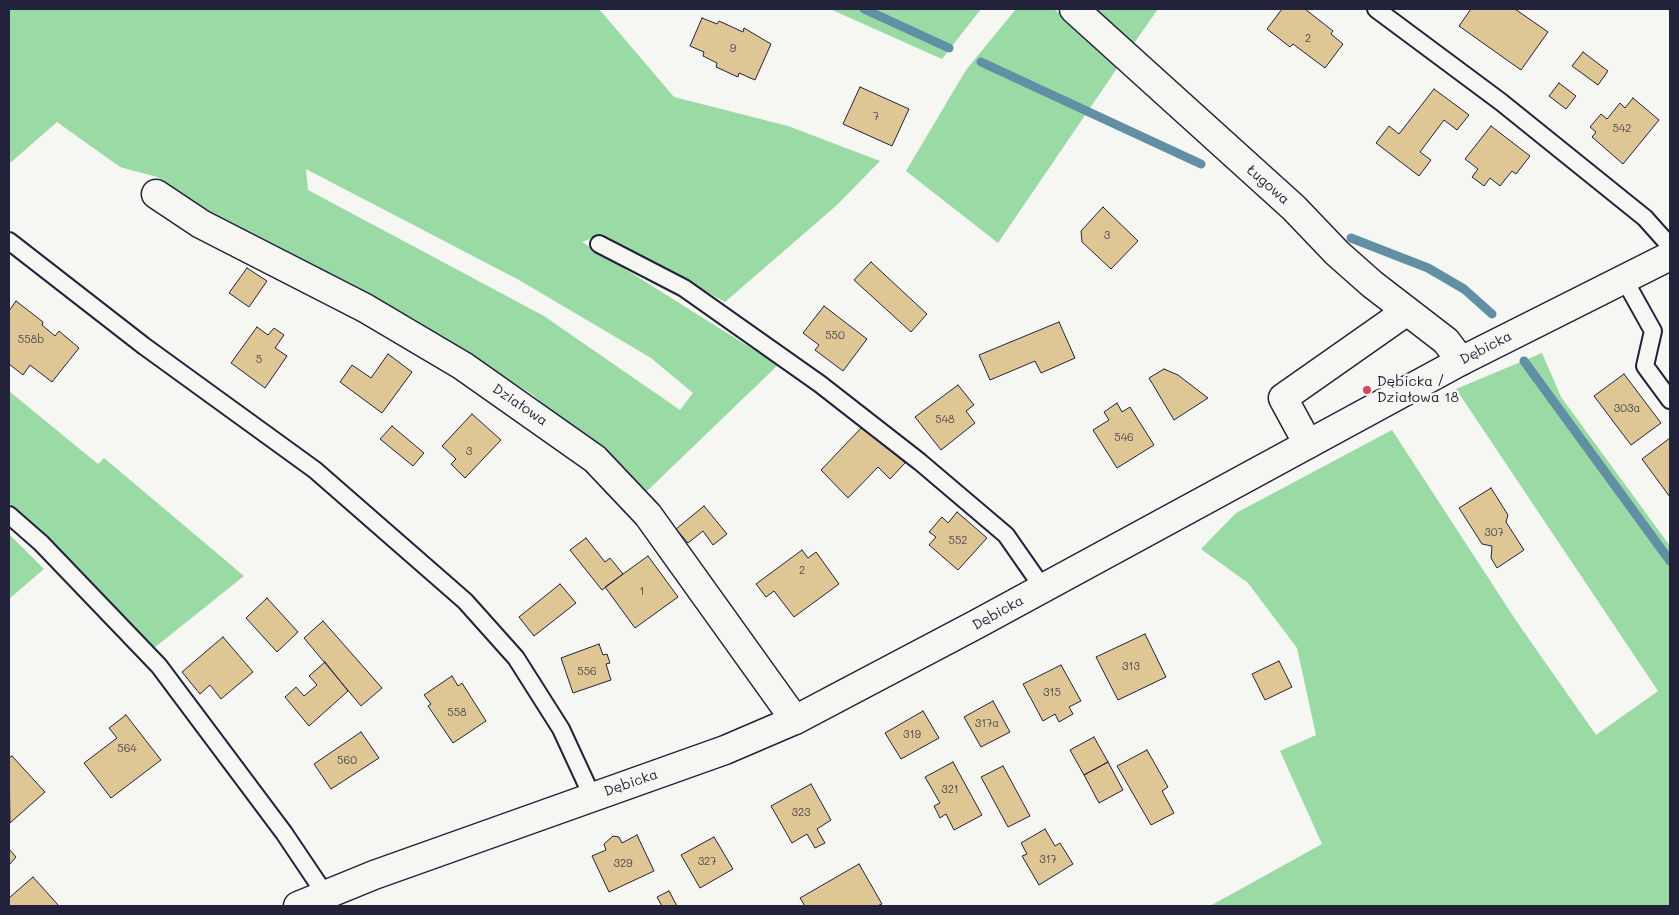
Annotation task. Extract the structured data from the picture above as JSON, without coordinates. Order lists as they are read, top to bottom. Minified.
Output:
{"streets":{"street":["Ługowa","Dębicka","Działowa"]},"crossings":[["Ługowa","Dębicka"],["Dębicka","Działowa"]],"places":["Dębicka / Działowa 18"],"house_numbers":["2","9","7","542","3","550","558b","5","303a","548","546","3","307","552","2","1","313","556","315","558","317a","319","564","560","321","323","317","327","329"]}
